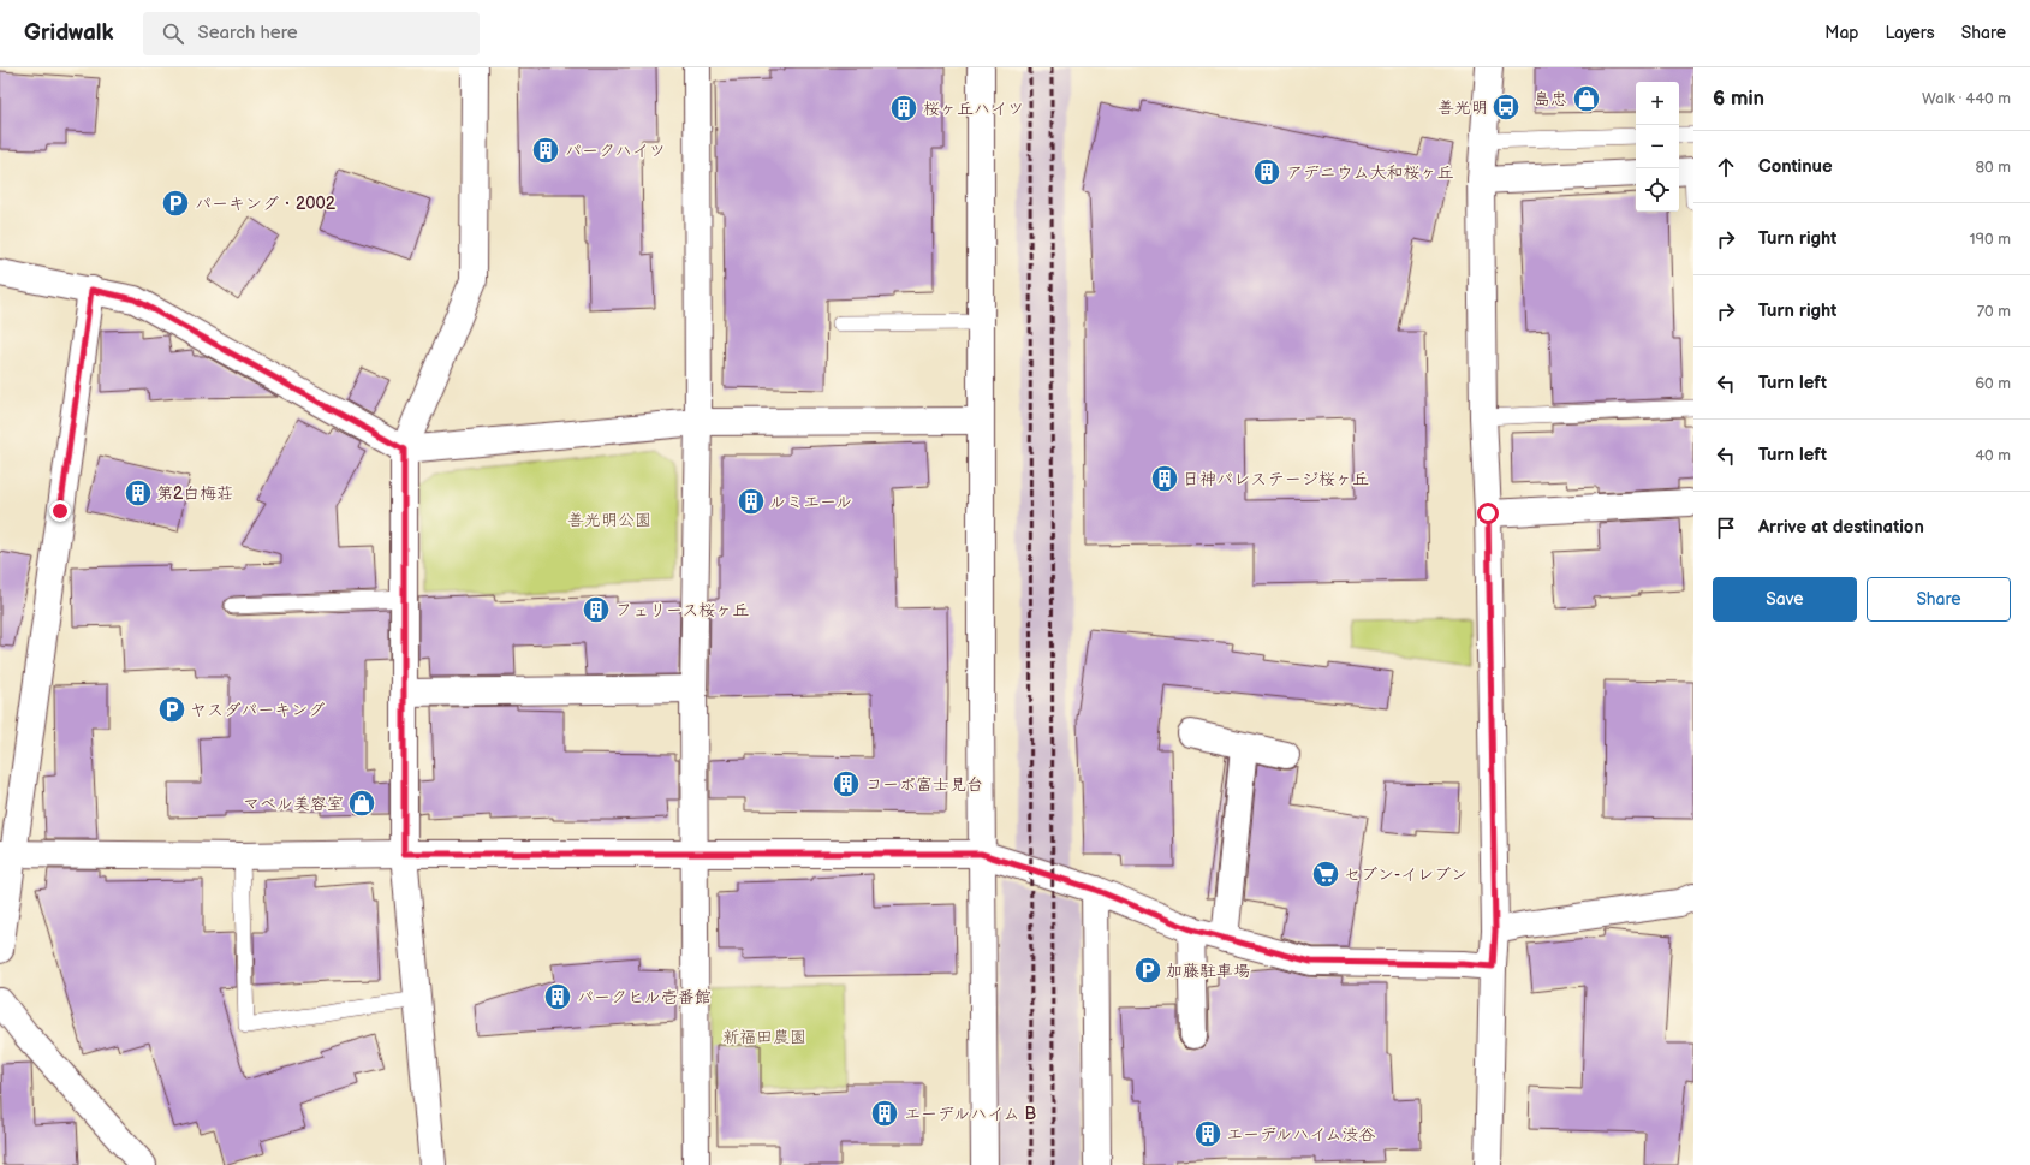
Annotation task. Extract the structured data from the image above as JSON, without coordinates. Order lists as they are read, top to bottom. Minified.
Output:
{"parks":["善光明公園","新福田農園"],"places":{"shop":["島忠","マベル美容室"],"bus stop":["善光明"],"building":["桜ヶ丘ハイツ","パークハイツ","アデニウム大和桜ヶ丘","日神パレステージ桜ヶ丘","第2白梅荘","ルミエール","フェリース桜ヶ丘","コーポ富士見台","パークヒル壱番館","エーデルハイム B","エーデルハイム渋谷"],"parking":["パーキング・2002","ヤスダパーキング","加藤駐車場"],"supermarket":["セブン-イレブン"]},"page":{"header":"Gridwalk","search":"Search here","nav":["Map","Layers","Share"],"heading":["6 min","Walk · 440 m"],"map_buttons":["+","−"],"list":[["Continue","80 m"],["Turn right","190 m"],["Turn right","70 m"],["Turn left","60 m"],["Turn left","40 m"],"Arrive at destination"],"buttons":["Save","Share"]}}
